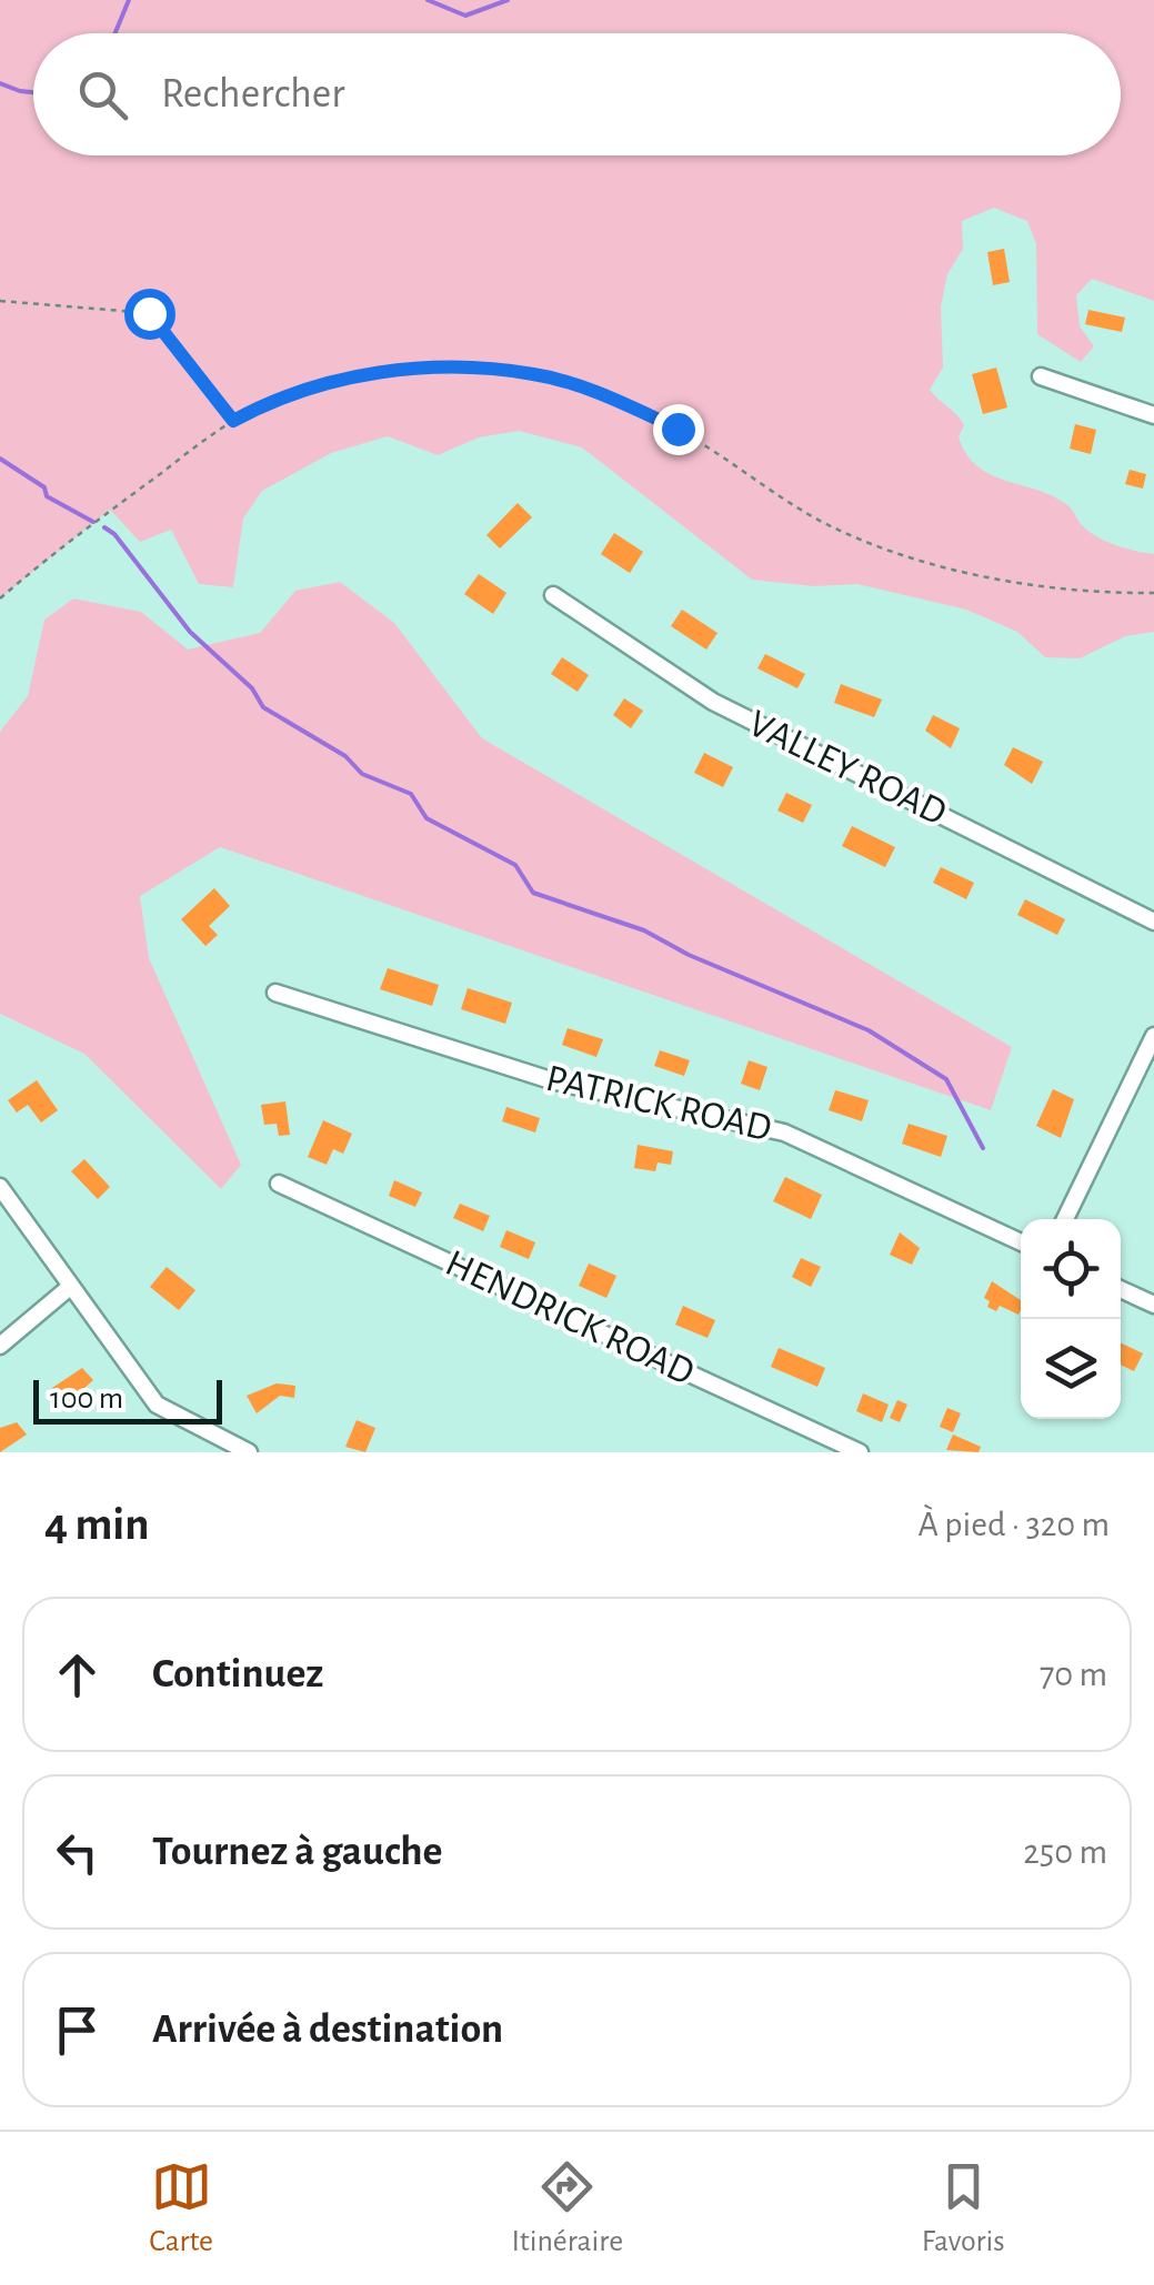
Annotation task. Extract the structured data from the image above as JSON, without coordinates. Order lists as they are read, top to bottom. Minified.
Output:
{"streets":{"street":["VALLEY ROAD","PATRICK ROAD","HENDRICK ROAD"]},"scale_bar":"100 m","page":{"search":"Rechercher","scale":"100 m","heading":["4 min","À pied · 320 m"],"list":[["Continuez","70 m"],["Tournez à gauche","250 m"],"Arrivée à destination"],"nav":["Carte","Itinéraire","Favoris"]}}
